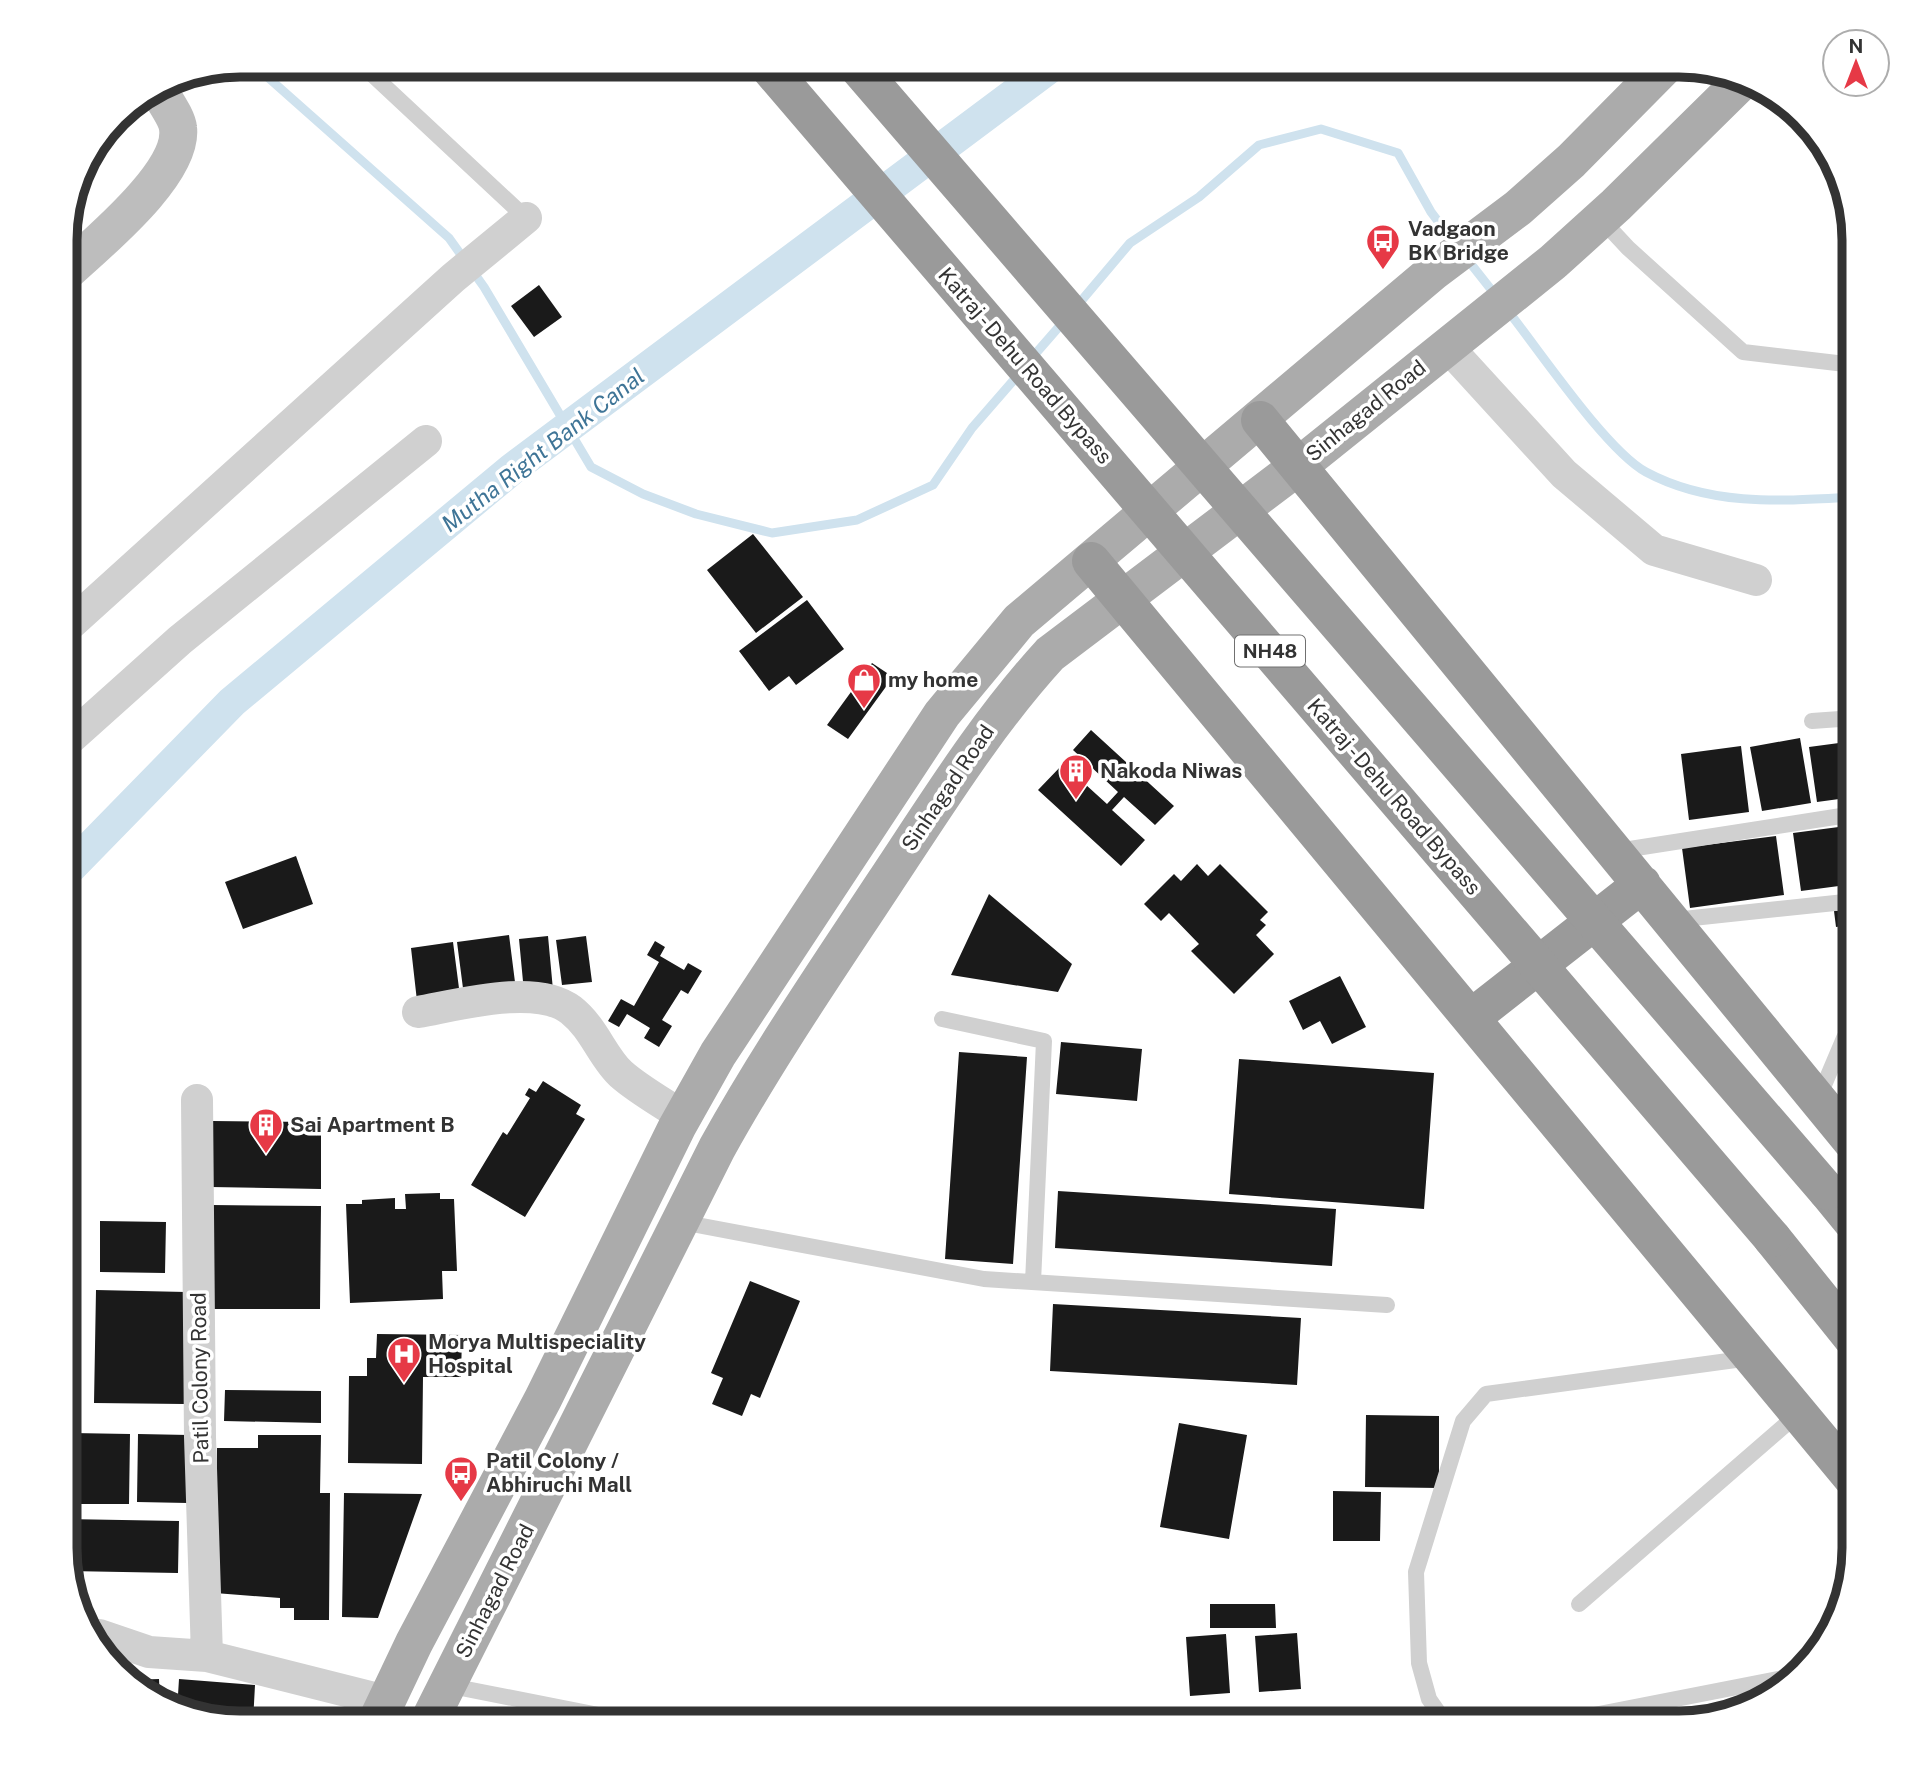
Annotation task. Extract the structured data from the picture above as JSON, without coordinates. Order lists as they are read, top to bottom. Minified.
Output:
{"streets":{"highway":["Katraj - Dehu Road Bypass","NH48"],"main road":["Sinhagad Road"],"street":["Patil Colony Road"]},"water":["Mutha Right Bank Canal"],"places":{"bus stop":["Vadgaon BK Bridge","Patil Colony / Abhiruchi Mall"],"shop":["my home"],"building":["Nakoda Niwas","Sai Apartment B"],"hospital":["Morya Multispeciality Hospital"]},"north":"top"}
